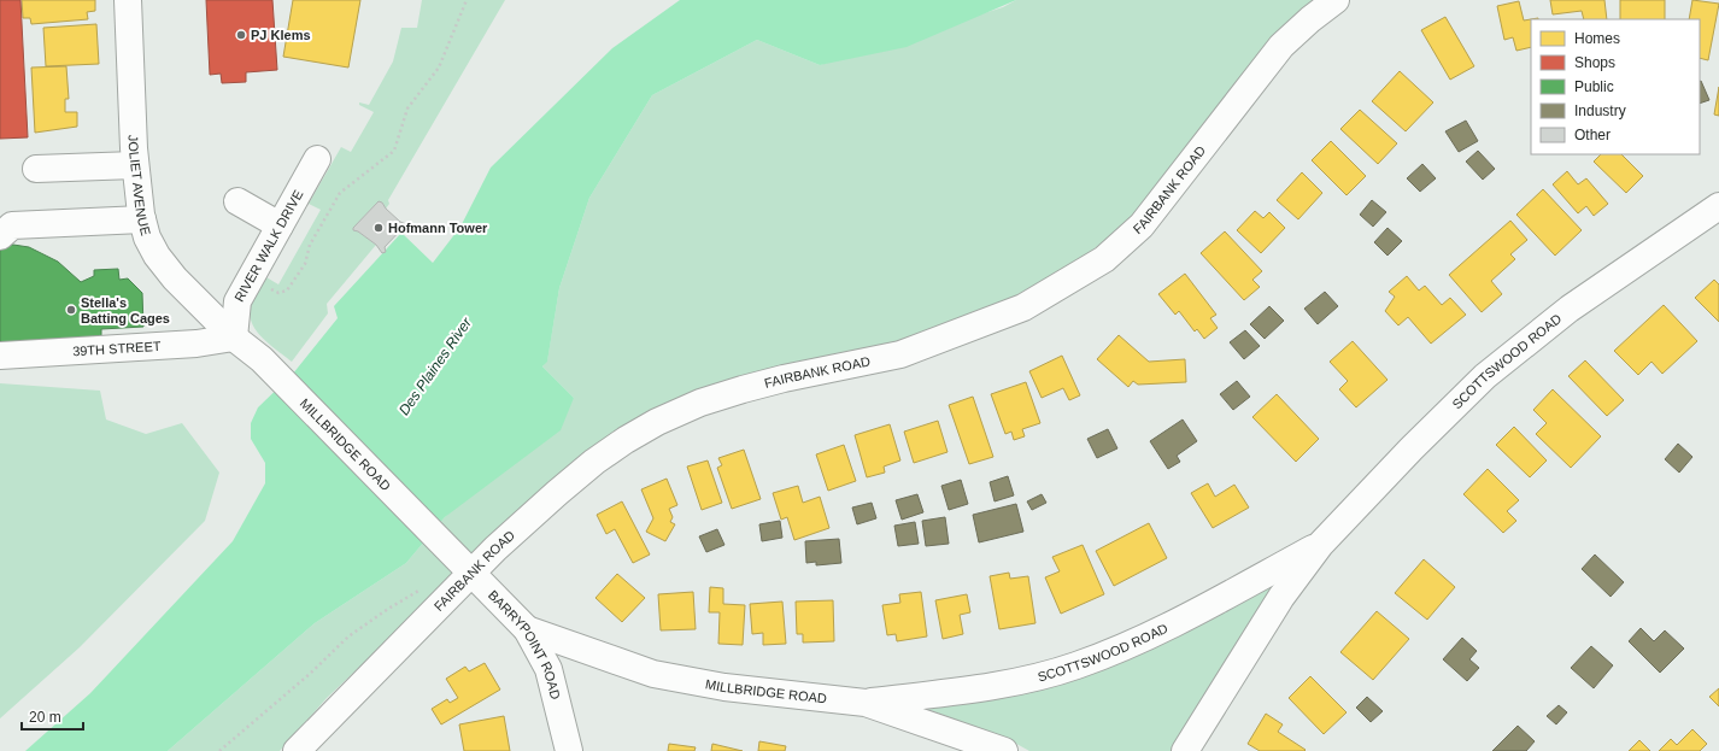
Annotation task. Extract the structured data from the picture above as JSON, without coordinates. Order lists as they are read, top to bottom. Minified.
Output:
{"streets":{"street":["JOLIET AVENUE","FAIRBANK ROAD","RIVER WALK DRIVE","39TH STREET","SCOTTSWOOD ROAD","MILLBRIDGE ROAD","BARRYPOINT ROAD"]},"crossings":[["JOLIET AVENUE","RIVER WALK DRIVE"],["JOLIET AVENUE","39TH STREET"],["JOLIET AVENUE","MILLBRIDGE ROAD"],["FAIRBANK ROAD","BARRYPOINT ROAD"],["RIVER WALK DRIVE","39TH STREET"],["RIVER WALK DRIVE","MILLBRIDGE ROAD"],["39TH STREET","MILLBRIDGE ROAD"],["SCOTTSWOOD ROAD","MILLBRIDGE ROAD"],["MILLBRIDGE ROAD","BARRYPOINT ROAD"]],"water":["Des Plaines River"],"places":["PJ Klems","Hofmann Tower","Stella's Batting Cages"],"legend":["Homes","Shops","Public","Industry","Other"],"scale_bar":"20 m"}
